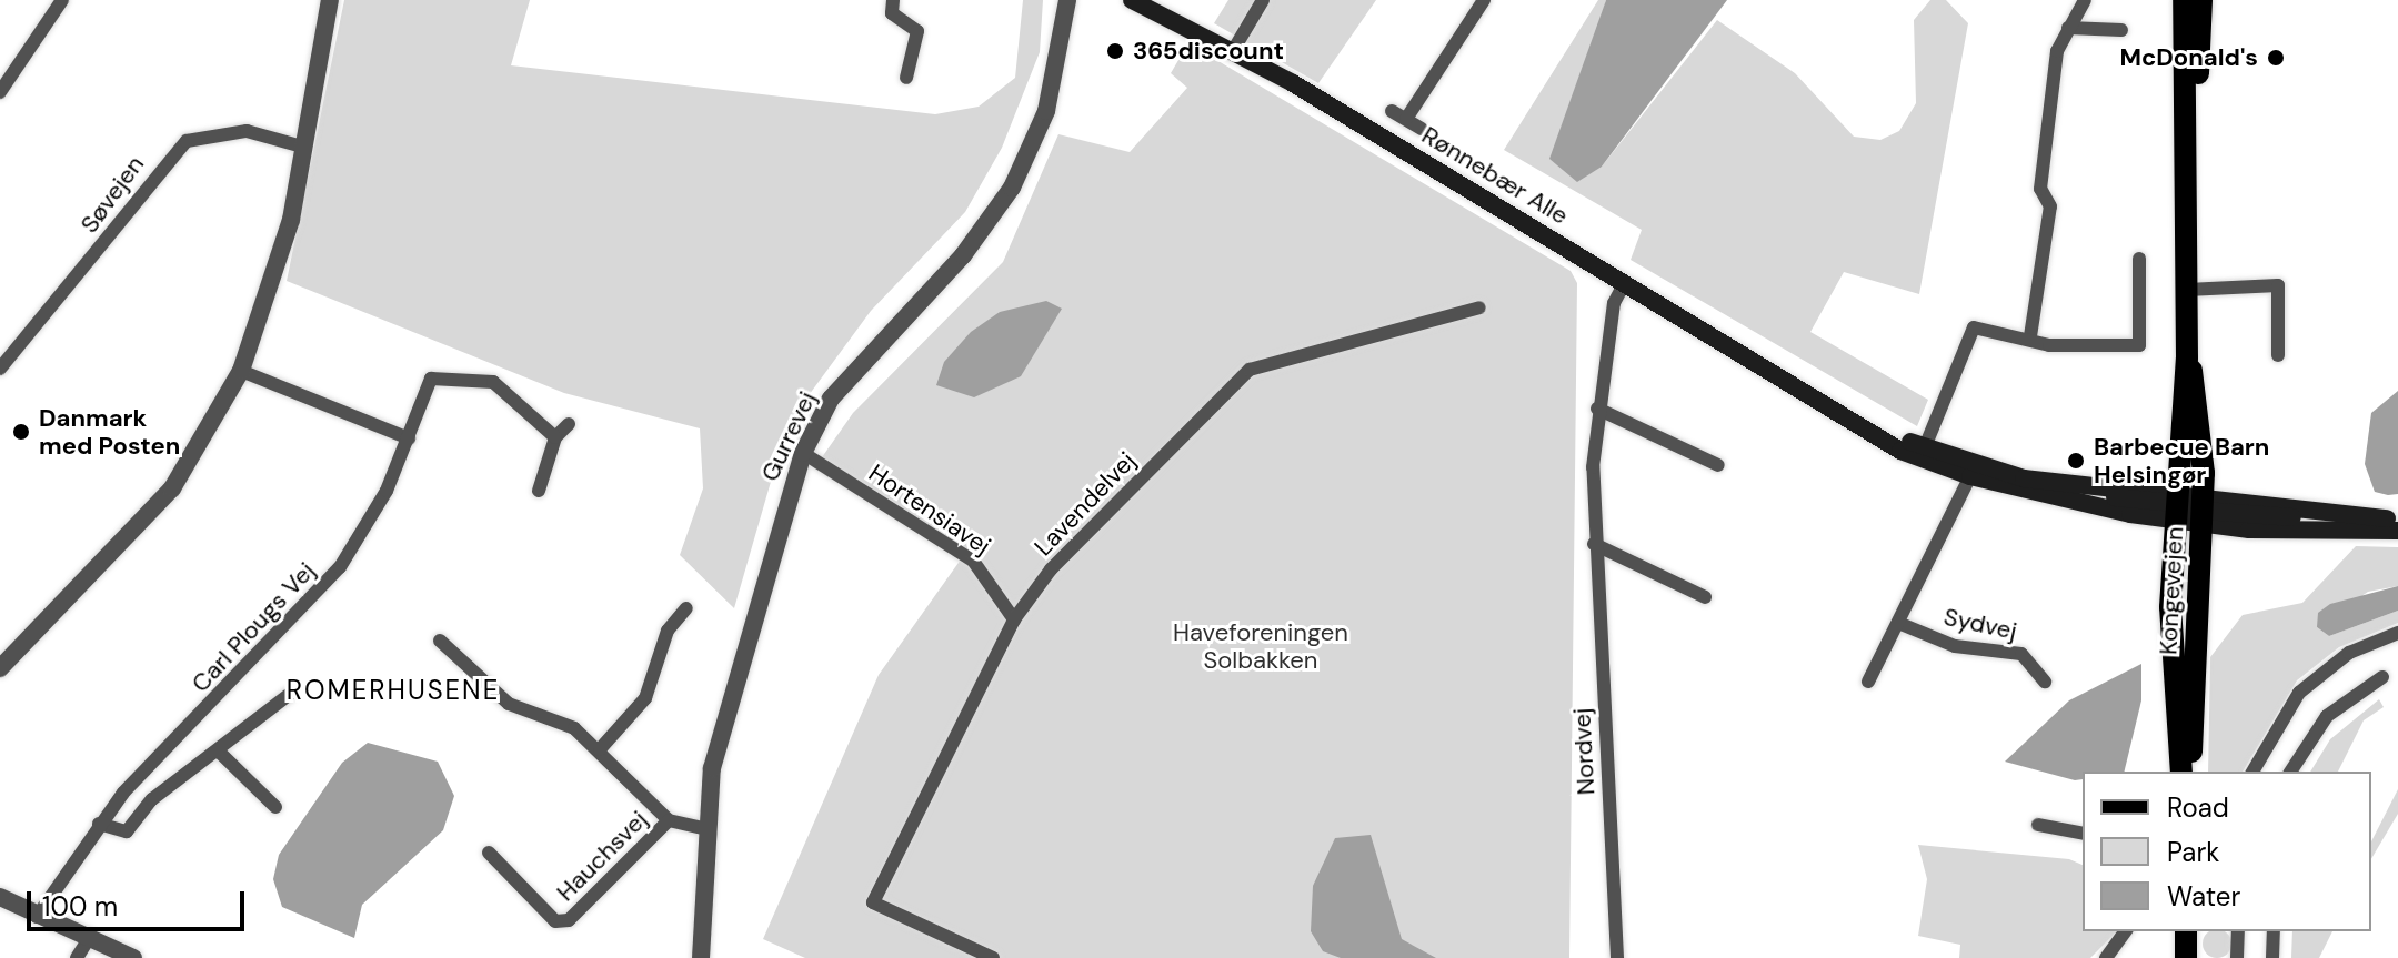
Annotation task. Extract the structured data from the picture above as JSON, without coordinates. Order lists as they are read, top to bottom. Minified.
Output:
{"streets":{"main road":["Rønnebær Alle","Kongevejen"],"street":["Søvejen","Gurrevej","Lavendelvej","Hortensiavej","Sydvej","Carl Plougs Vej","Nordvej","Hauchsvej"]},"crossings":[["Rønnebær Alle","Kongevejen"],["Rønnebær Alle","Sydvej"],["Rønnebær Alle","Nordvej"],["Gurrevej","Hortensiavej"],["Lavendelvej","Hortensiavej"]],"districts":["ROMERHUSENE"],"parks":["Haveforeningen Solbakken"],"places":["365discount","McDonald's","Danmark med Posten","Barbecue Barn Helsingør"],"legend":["Road","Park","Water"],"scale_bar":"100 m"}
